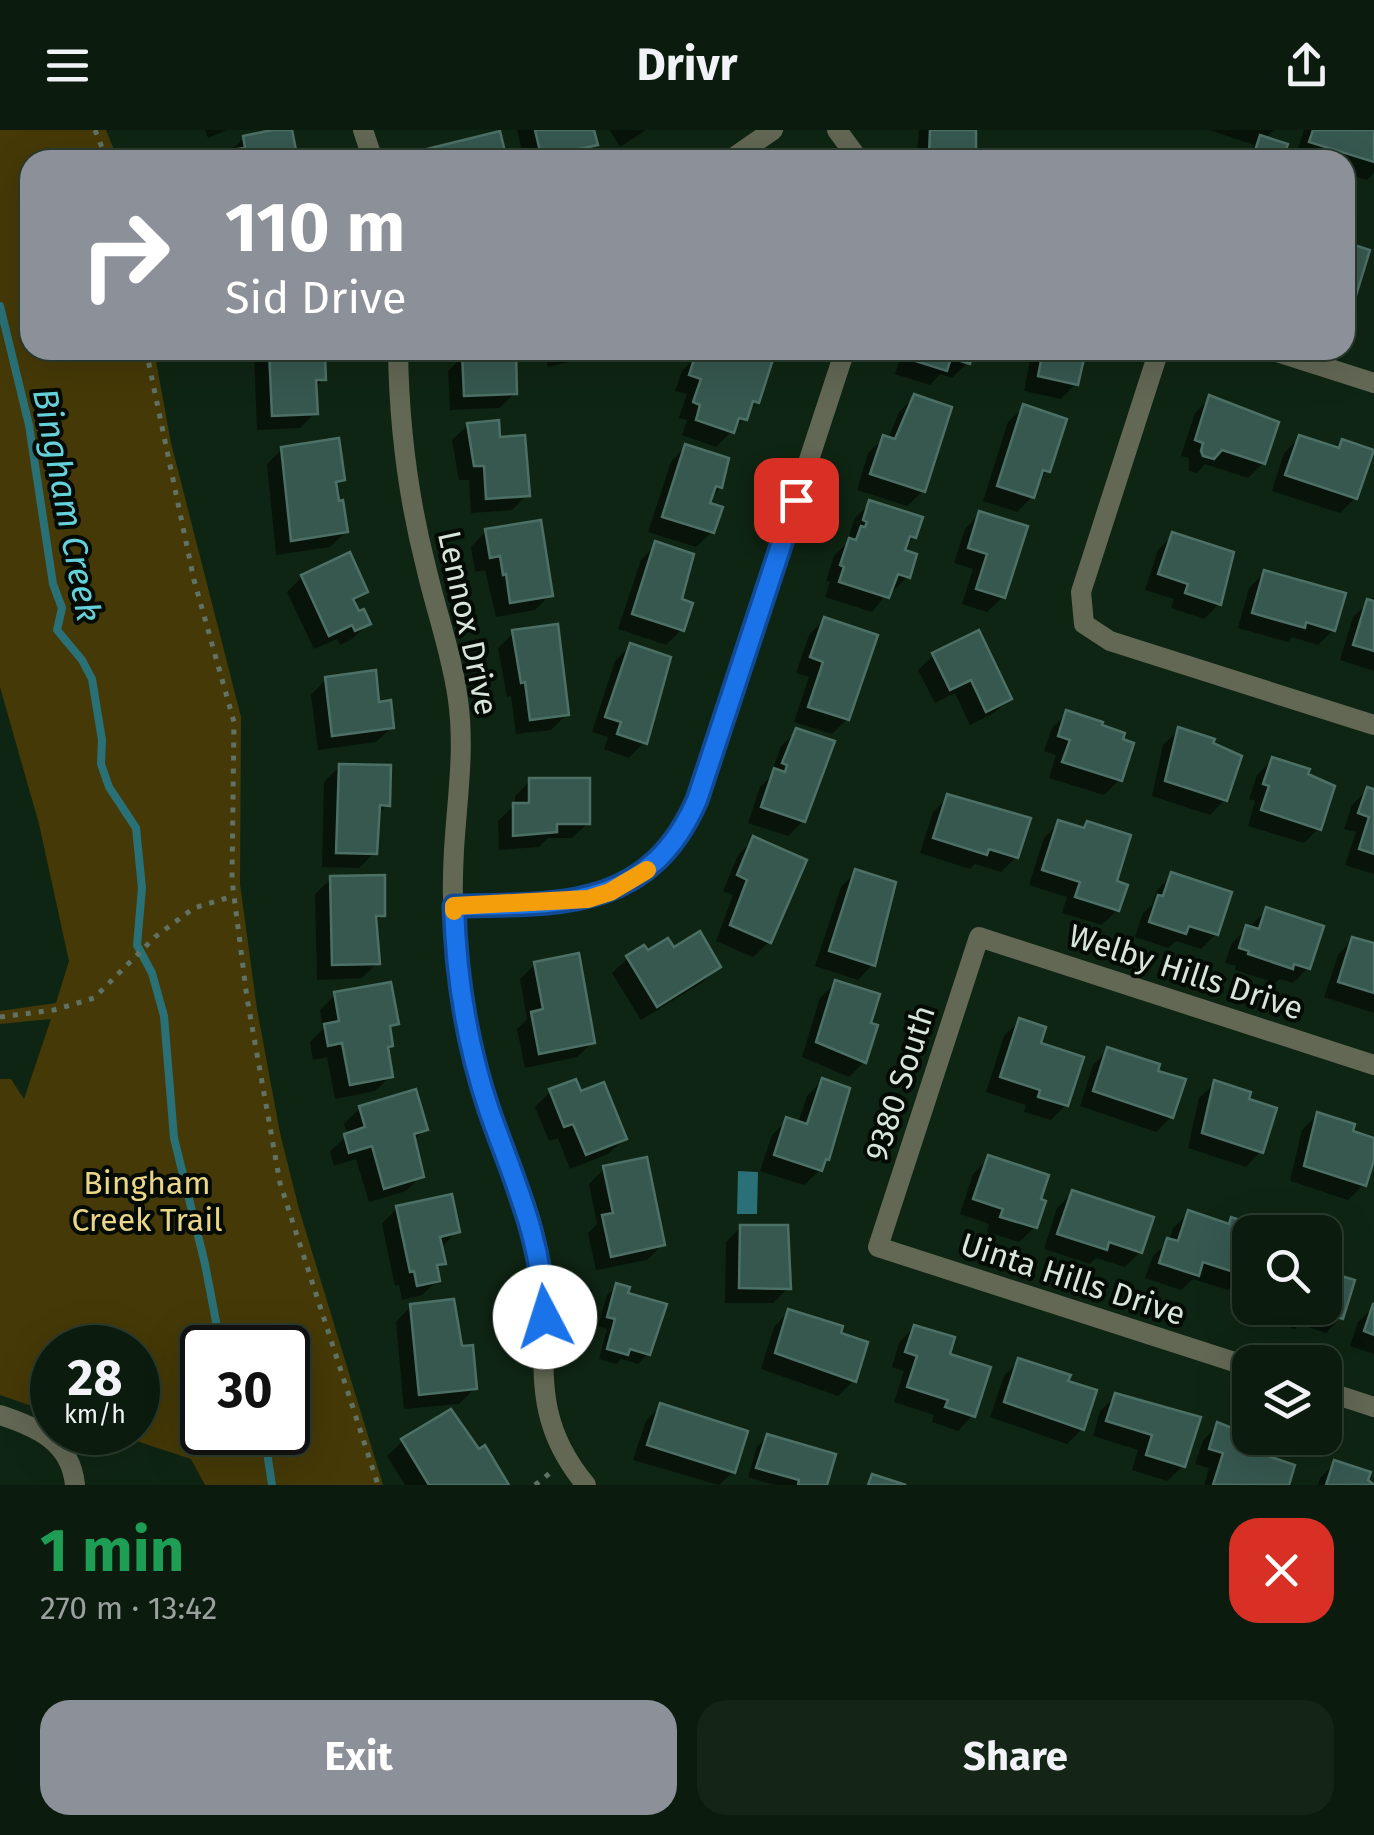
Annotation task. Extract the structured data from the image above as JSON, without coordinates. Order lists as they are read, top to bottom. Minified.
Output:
{"streets":{"street":["Lennox Drive","Welby Hills Drive","9380 South","Uinta Hills Drive"]},"crossings":[["Welby Hills Drive","9380 South"],["9380 South","Uinta Hills Drive"]],"water":["Bingham Creek"],"parks":["Bingham Creek Trail"],"page":{"header":"Drivr","turn":["110 m","Sid Drive"],"speed":"28 km/h","limit":"30","heading":["1 min","270 m · 13:42"],"buttons":["Exit","Share"]}}
